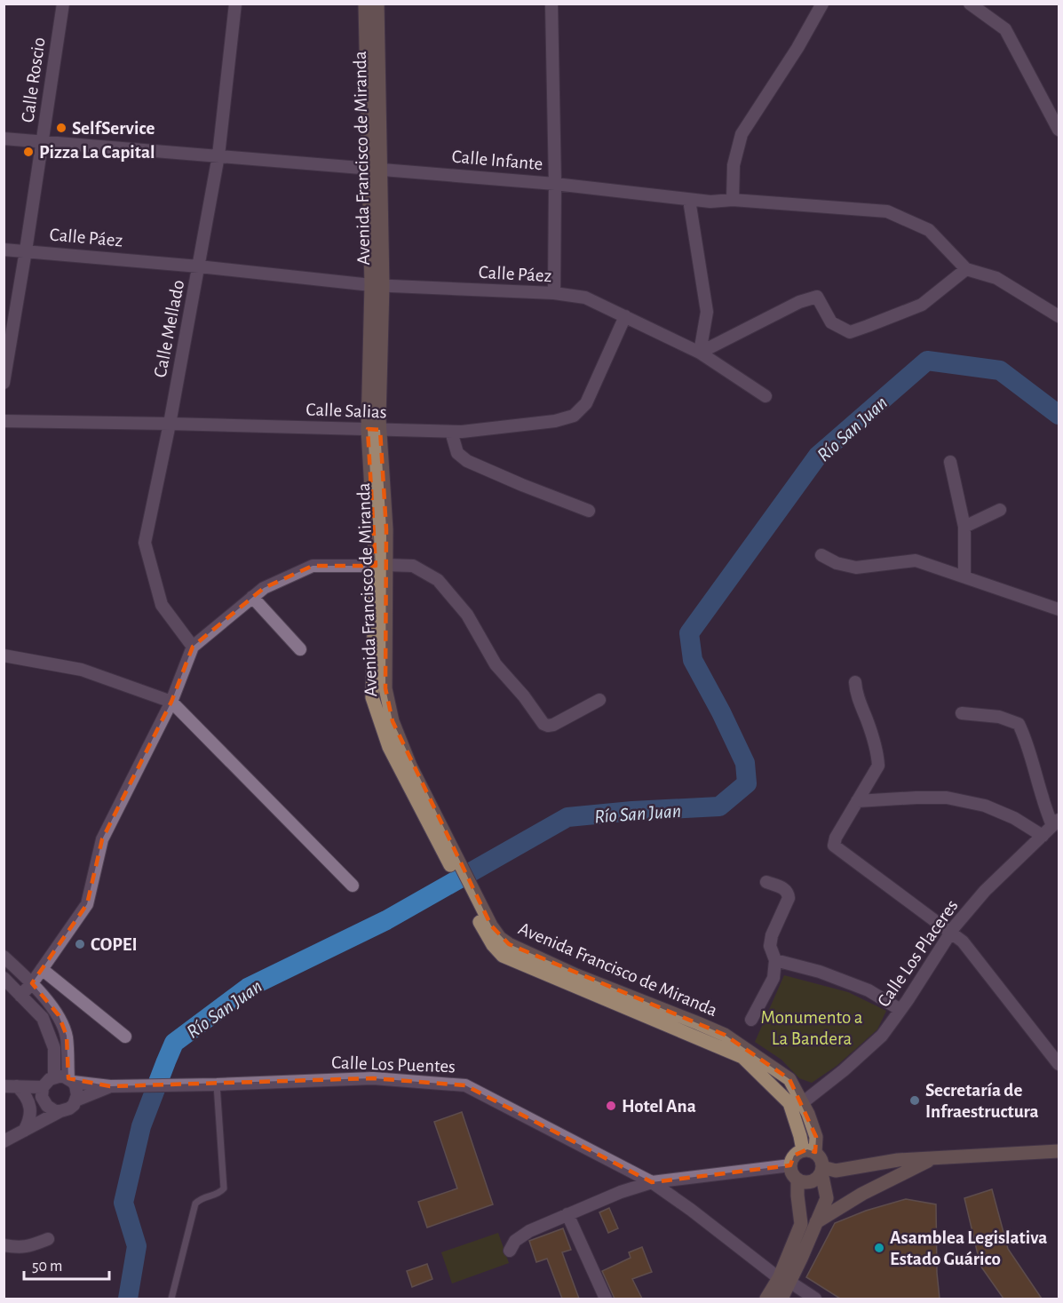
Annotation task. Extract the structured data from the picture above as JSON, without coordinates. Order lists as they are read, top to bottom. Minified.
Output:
{"streets":{"main road":["Avenida Francisco de Miranda"],"street":["Calle Roscio","Calle Infante","Calle Páez","Calle Mellado","Calle Salias","Calle Los Placeres","Calle Los Puentes"]},"crossings":[["Calle Roscio","Calle Infante"],["Calle Roscio","Calle Páez"],["Avenida Francisco de Miranda","Calle Infante"],["Avenida Francisco de Miranda","Calle Páez"],["Avenida Francisco de Miranda","Calle Salias"],["Avenida Francisco de Miranda","Calle Los Placeres"],["Calle Infante","Calle Mellado"],["Calle Páez","Calle Mellado"],["Calle Páez","Calle Salias"],["Calle Mellado","Calle Salias"]],"water":["Río San Juan"],"parks":["Monumento a La Bandera"],"places":["SelfService","Pizza La Capital","COPEI","Secretaría de Infraestructura","Hotel Ana","Asamblea Legislativa Estado Guárico"],"scale_bar":"50 m"}
